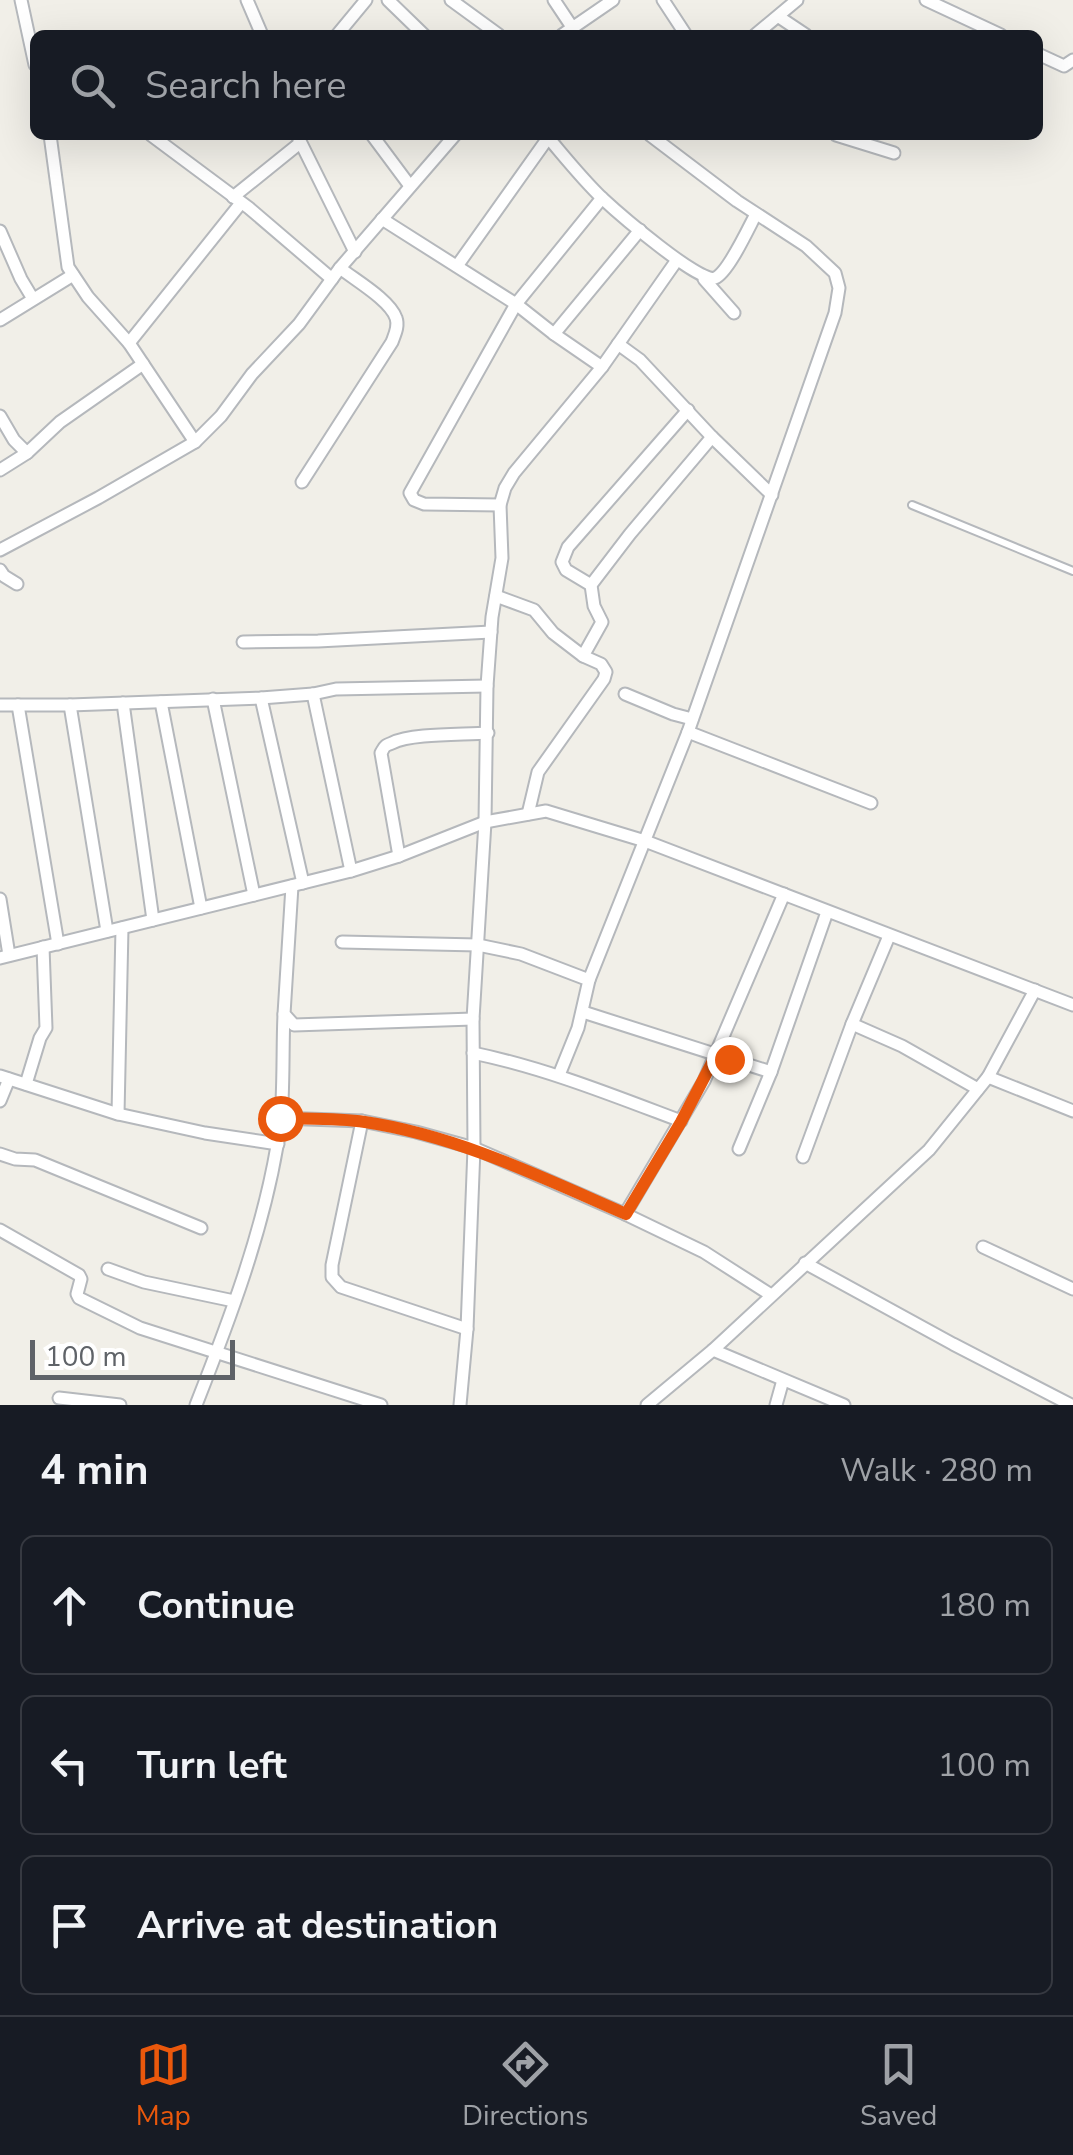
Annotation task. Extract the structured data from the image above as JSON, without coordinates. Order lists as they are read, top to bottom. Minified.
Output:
{"scale_bar":"100 m","page":{"search":"Search here","scale":"100 m","heading":["4 min","Walk · 280 m"],"list":[["Continue","180 m"],["Turn left","100 m"],"Arrive at destination"],"nav":["Map","Directions","Saved"]}}
